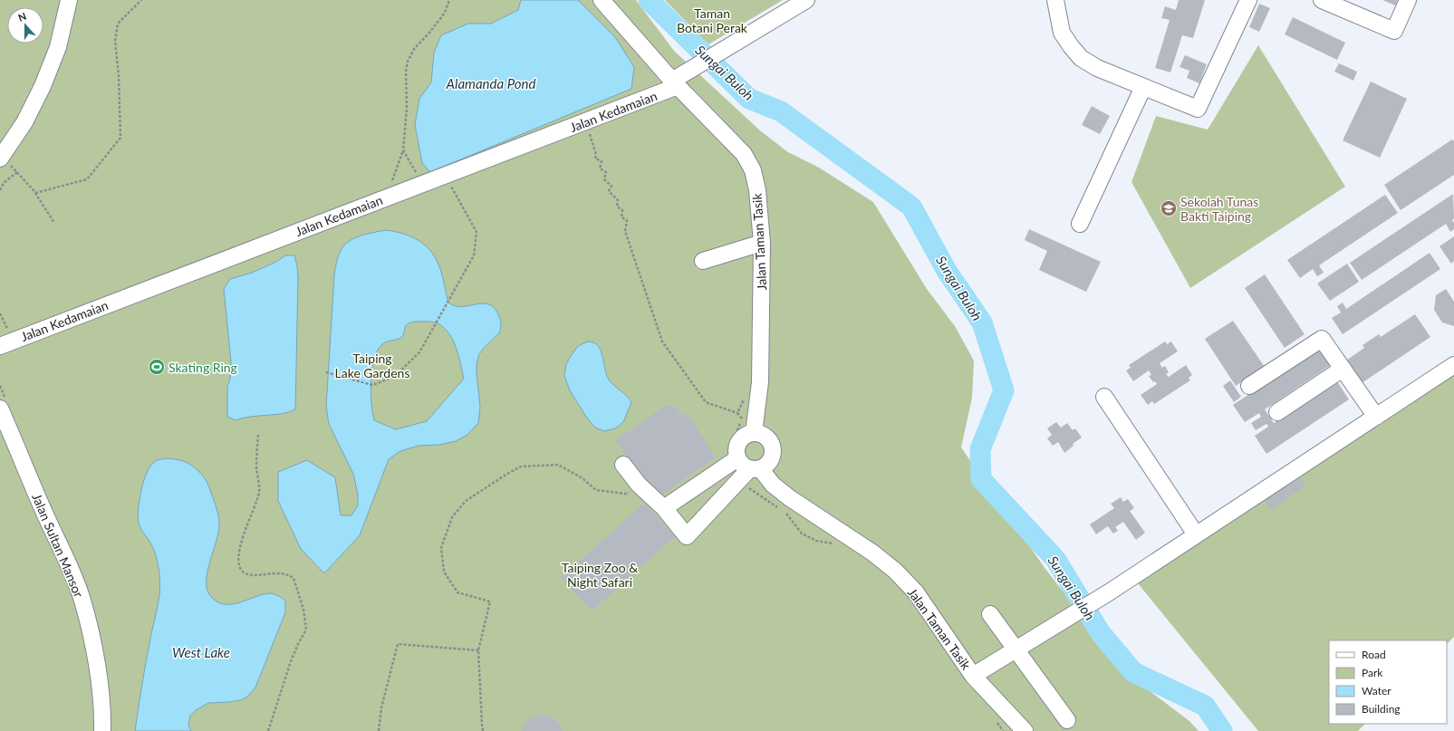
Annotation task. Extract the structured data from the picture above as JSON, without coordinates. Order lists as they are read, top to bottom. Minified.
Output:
{"streets":{"street":["Jalan Kedamaian","Jalan Taman Tasik","Jalan Sultan Mansor"]},"crossings":[["Jalan Kedamaian","Jalan Taman Tasik"]],"water":["Sungai Buloh","Alamanda Pond","West Lake"],"parks":["Taman Botani Perak","Taiping Lake Gardens","Taiping Zoo & Night Safari"],"places":{"school or university":["Sekolah Tunas Bakti Taiping"],"sports":["Skating Ring"]},"legend":["Road","Park","Water","Building"],"north":"top"}
